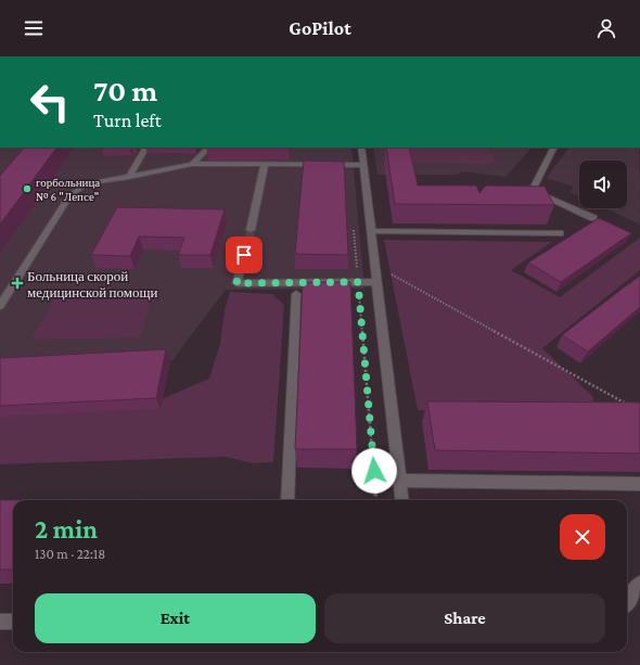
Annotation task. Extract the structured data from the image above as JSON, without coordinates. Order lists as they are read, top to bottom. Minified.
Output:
{"places":{"other":["горбольница № 6 \"Лепсе\""],"health":["Больница скорой медицинской помощи"]},"page":{"header":"GoPilot","turn":["70 m","Turn left"],"heading":["2 min","130 m · 22:18"],"buttons":["Exit","Share"]}}
